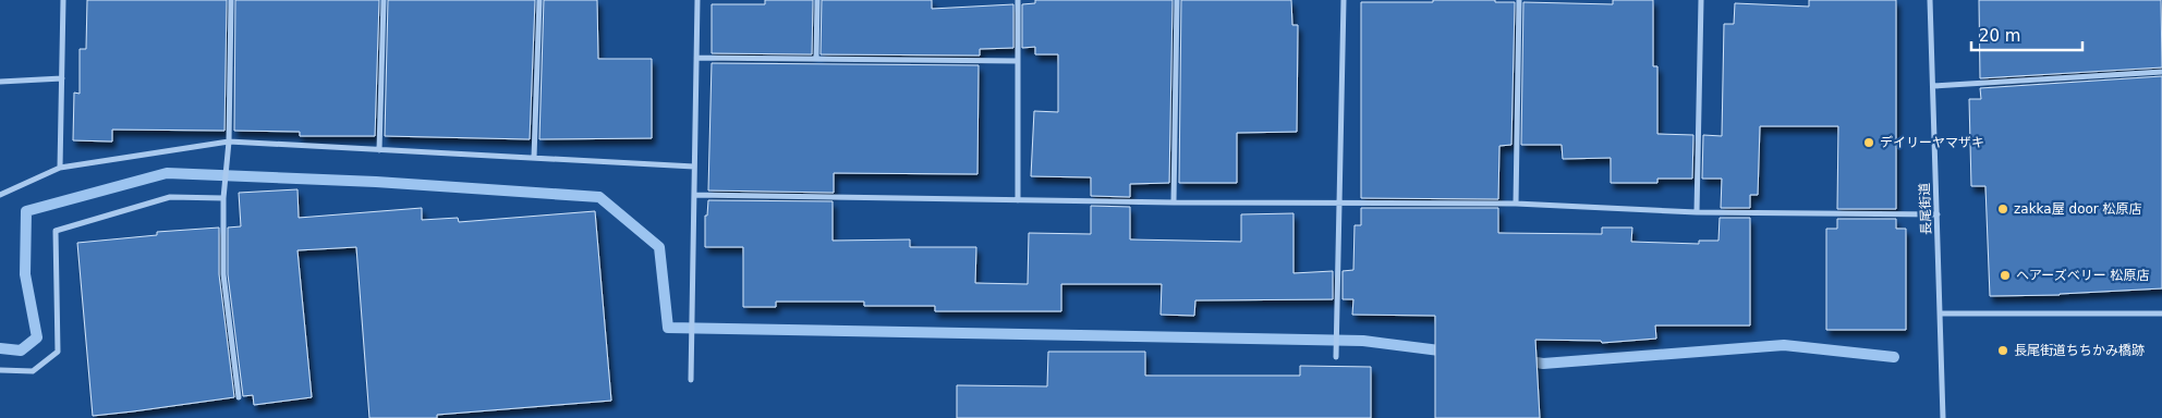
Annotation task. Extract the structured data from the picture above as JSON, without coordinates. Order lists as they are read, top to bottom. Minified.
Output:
{"streets":{"street":["長尾街道"]},"places":["デイリーヤマザキ","zakka屋 door 松原店","ヘアーズベリー 松原店","長尾街道ちちかみ橋跡"],"scale_bar":"20 m"}
